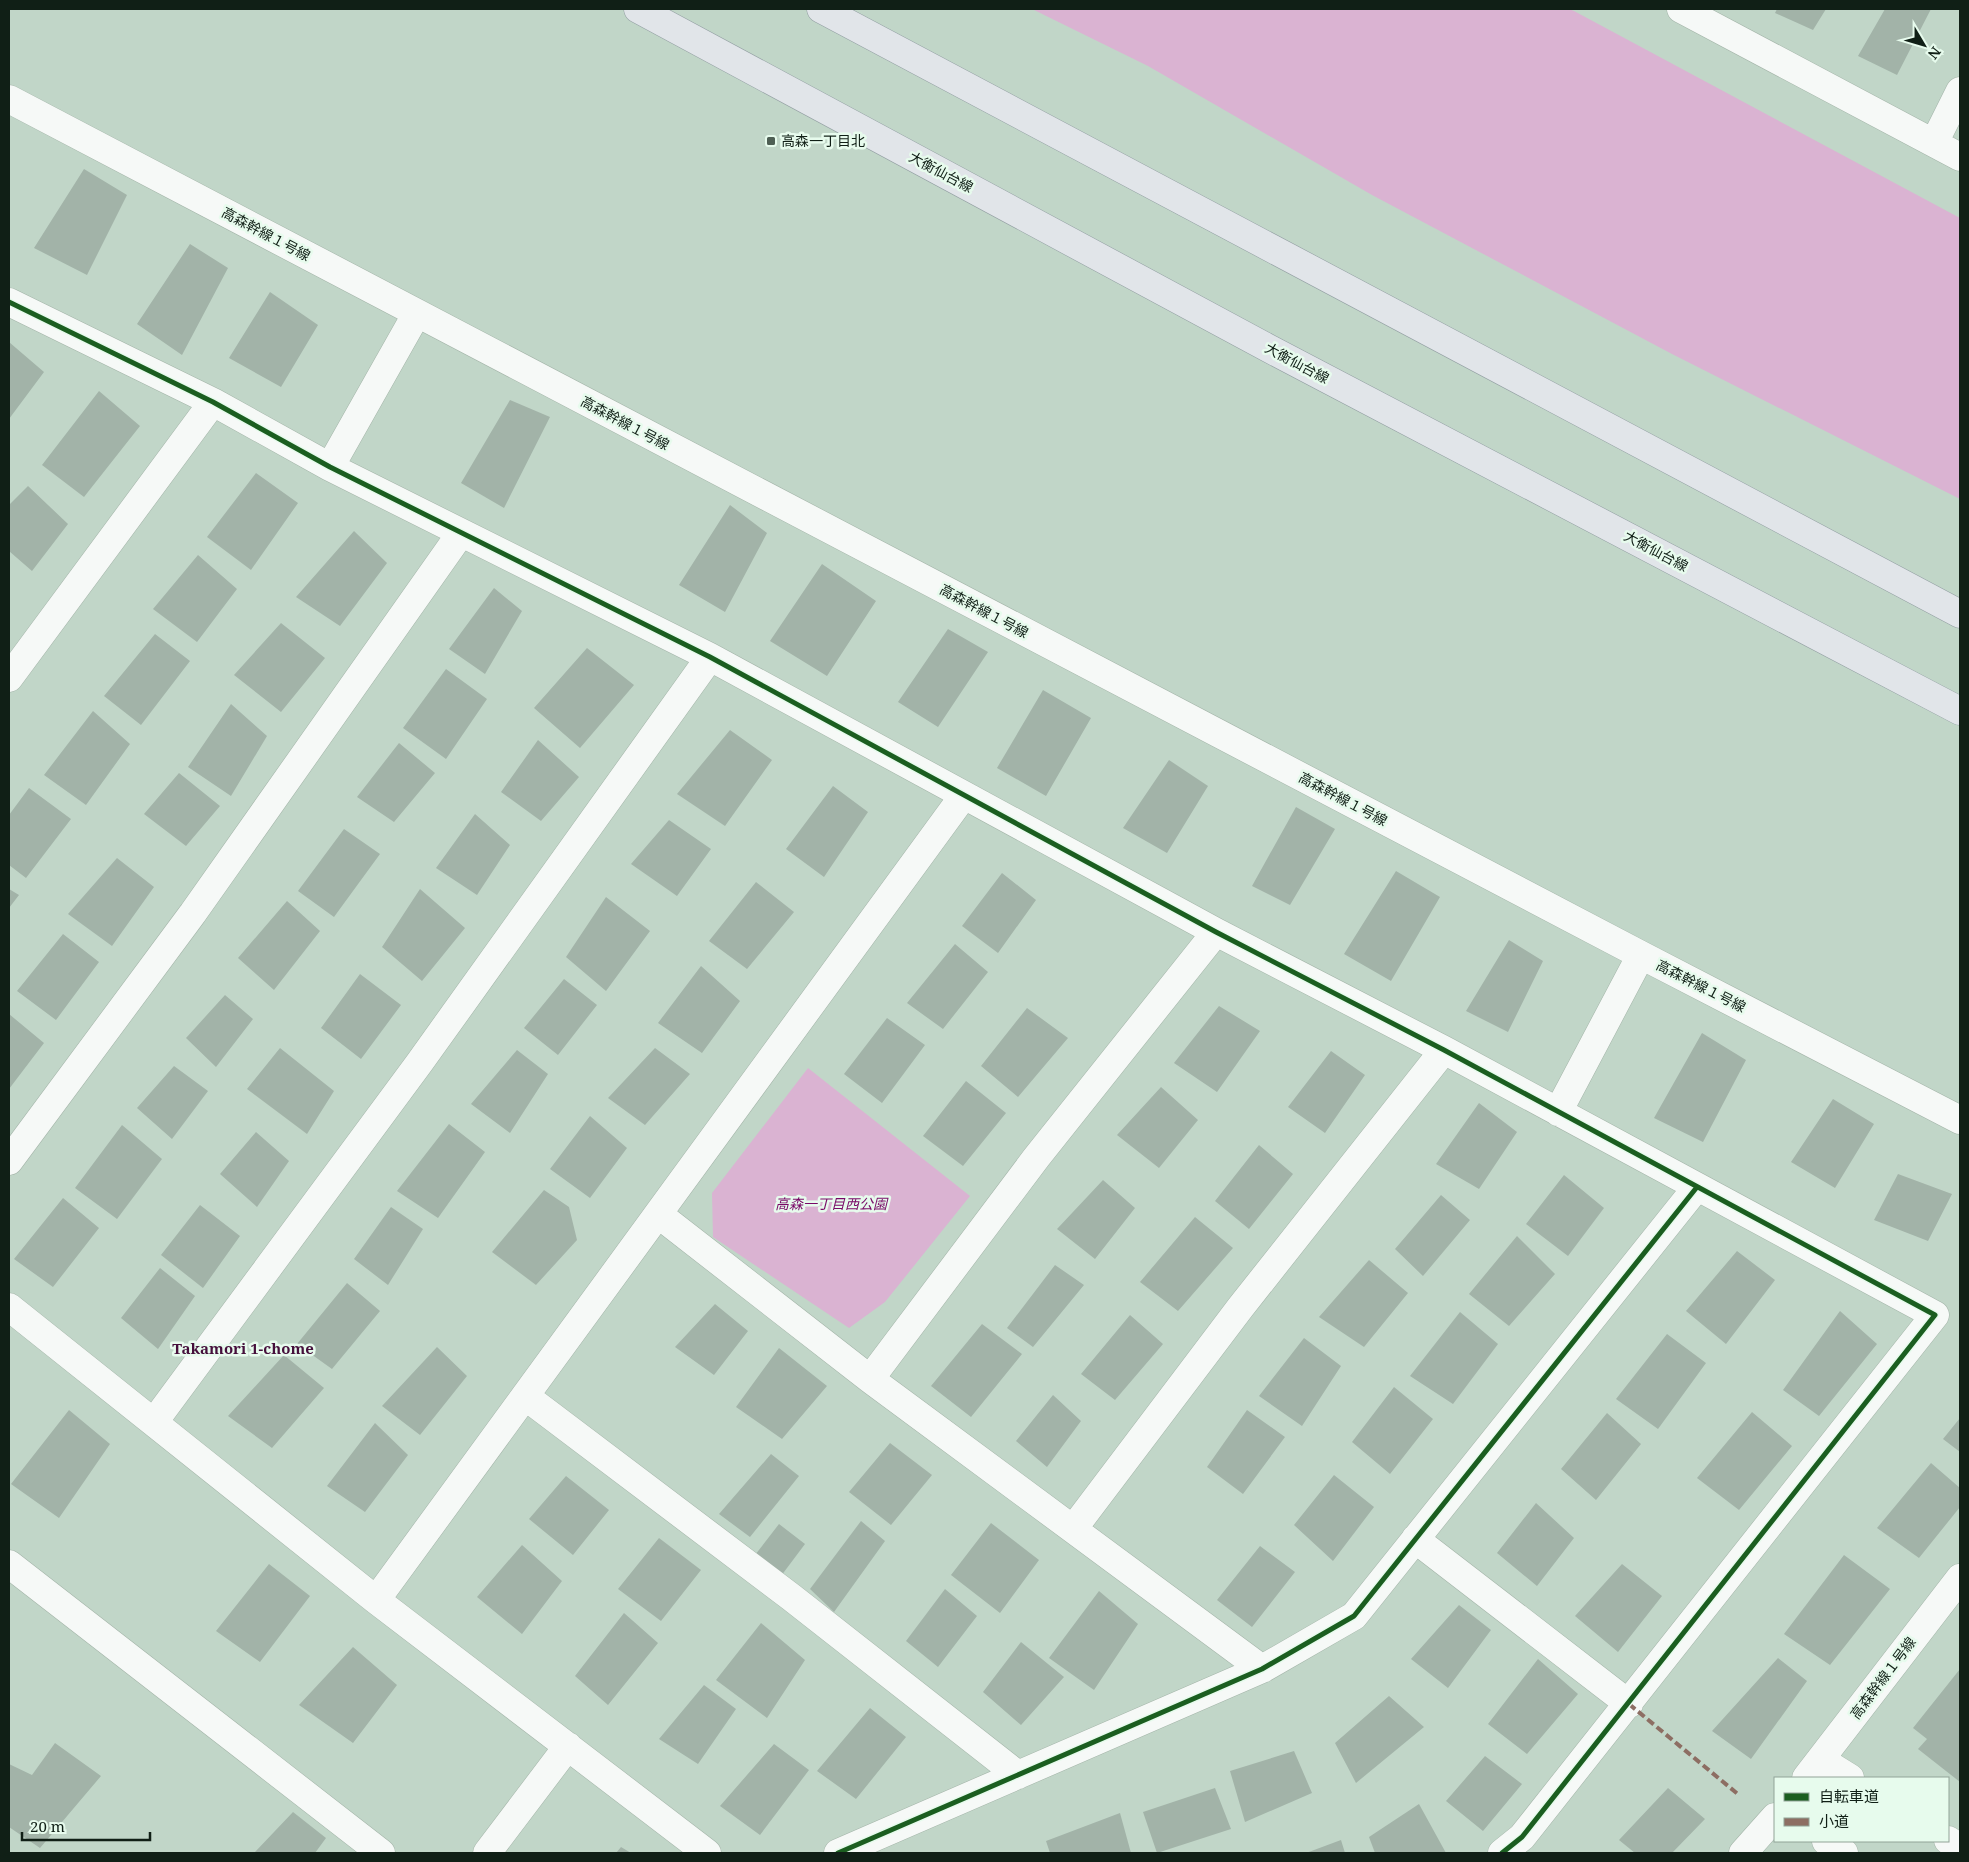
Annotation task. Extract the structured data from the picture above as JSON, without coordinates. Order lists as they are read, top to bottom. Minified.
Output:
{"streets":{"main road":["大衡仙台線"],"street":["高森幹線１号線"]},"districts":["Takamori 1-chome"],"parks":["高森一丁目西公園"],"places":{"transit":["高森一丁目北"]},"legend":["自転車道","小道"],"scale_bar":"20 m","north":"bottom right"}
